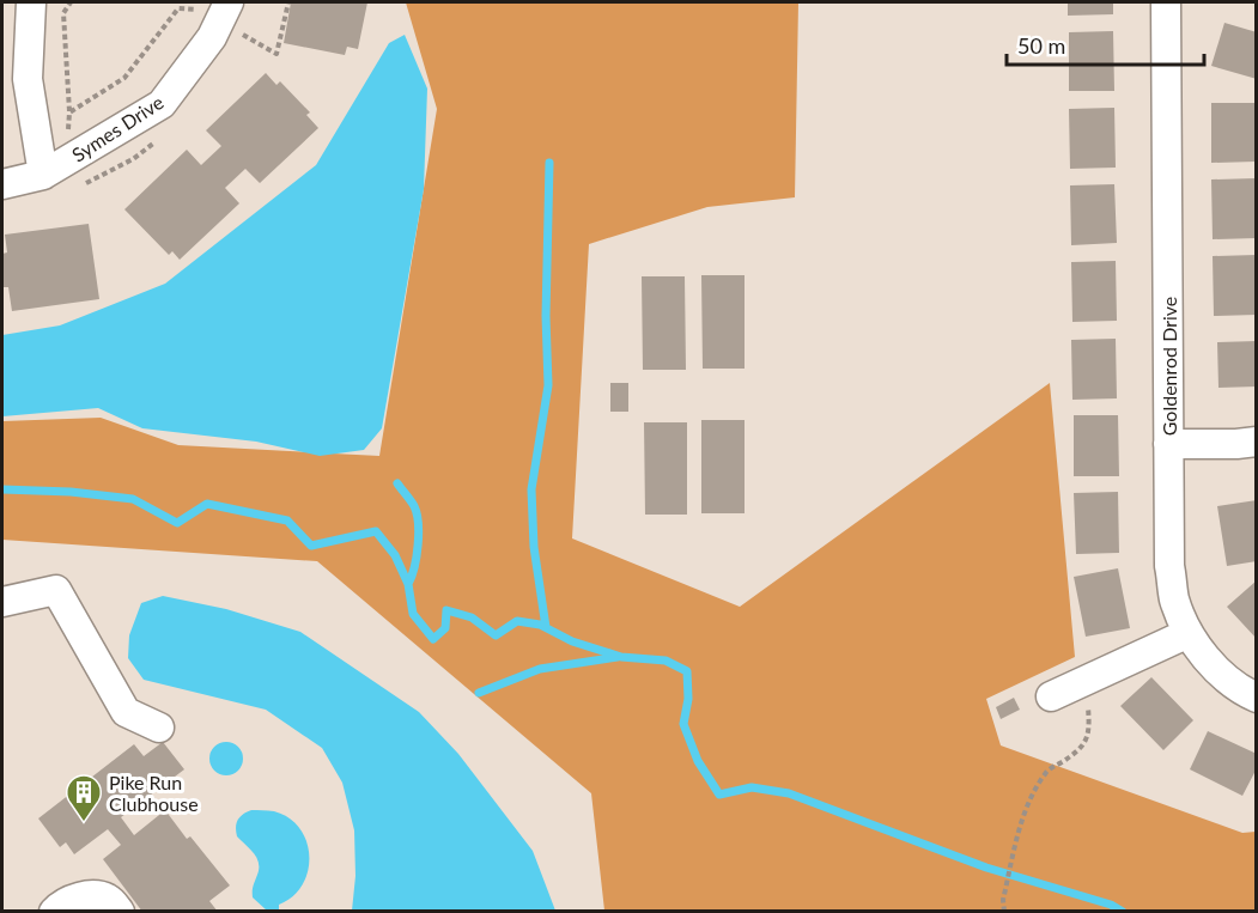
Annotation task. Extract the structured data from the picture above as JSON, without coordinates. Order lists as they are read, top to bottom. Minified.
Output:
{"streets":{"street":["Symes Drive","Goldenrod Drive"]},"places":{"building":["Pike Run Clubhouse"]},"scale_bar":"50 m"}
